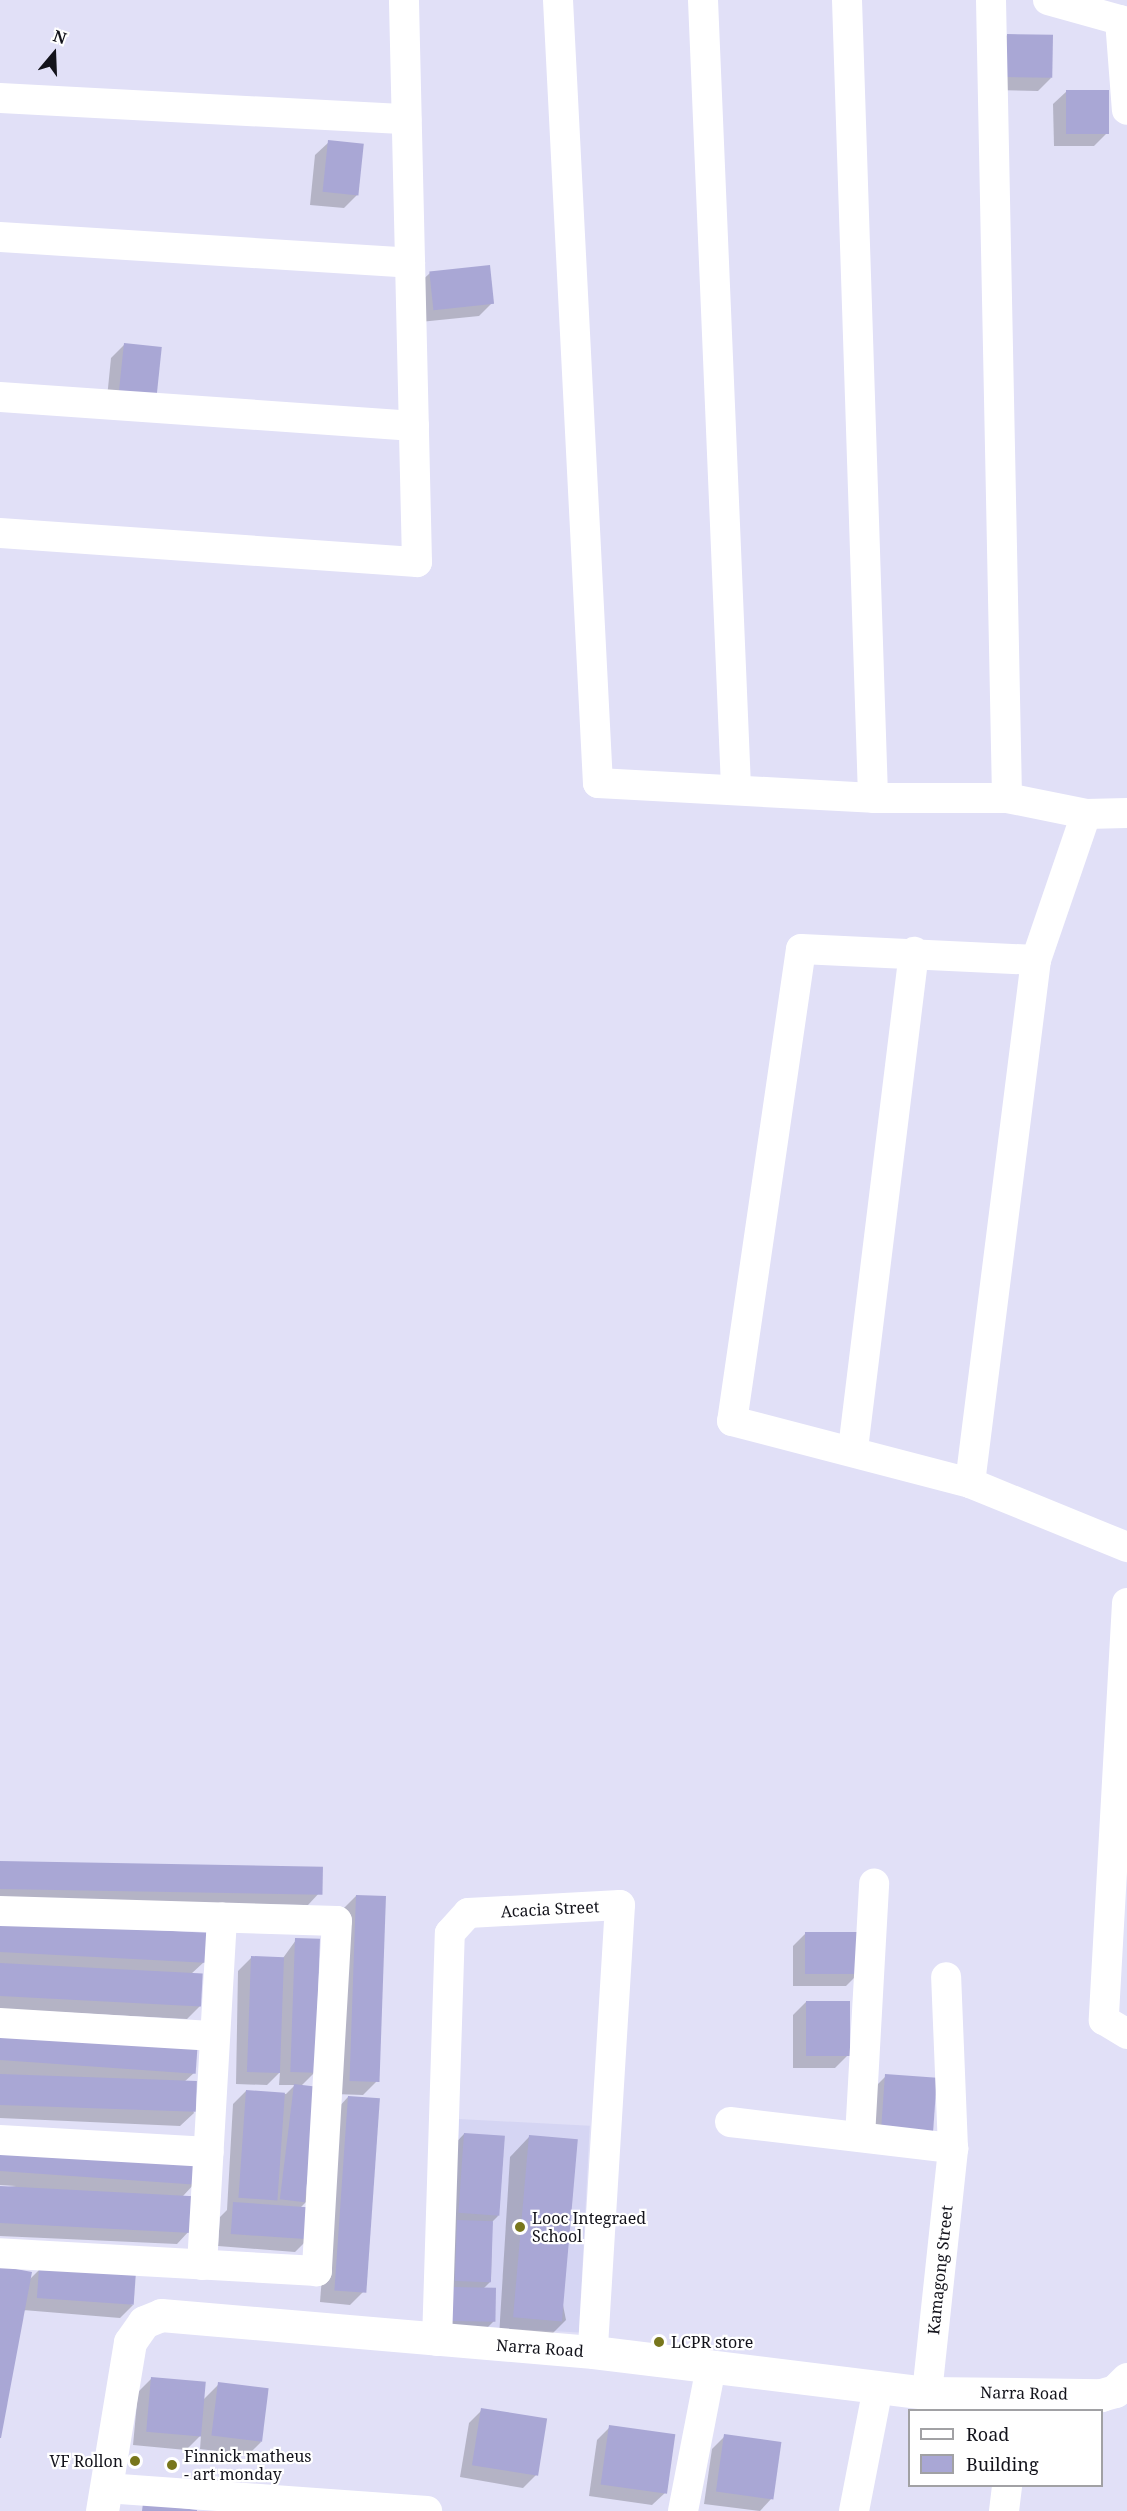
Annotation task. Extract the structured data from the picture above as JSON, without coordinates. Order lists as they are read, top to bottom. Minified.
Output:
{"streets":{"main road":["Narra Road"],"street":["Acacia Street","Kamagong Street"]},"crossings":[["Acacia Street","Narra Road"],["Kamagong Street","Narra Road"]],"places":["Looc Integraed School","LCPR store","VF Rollon","Finnick matheus - art monday"],"legend":["Road","Building"],"north":"top"}
